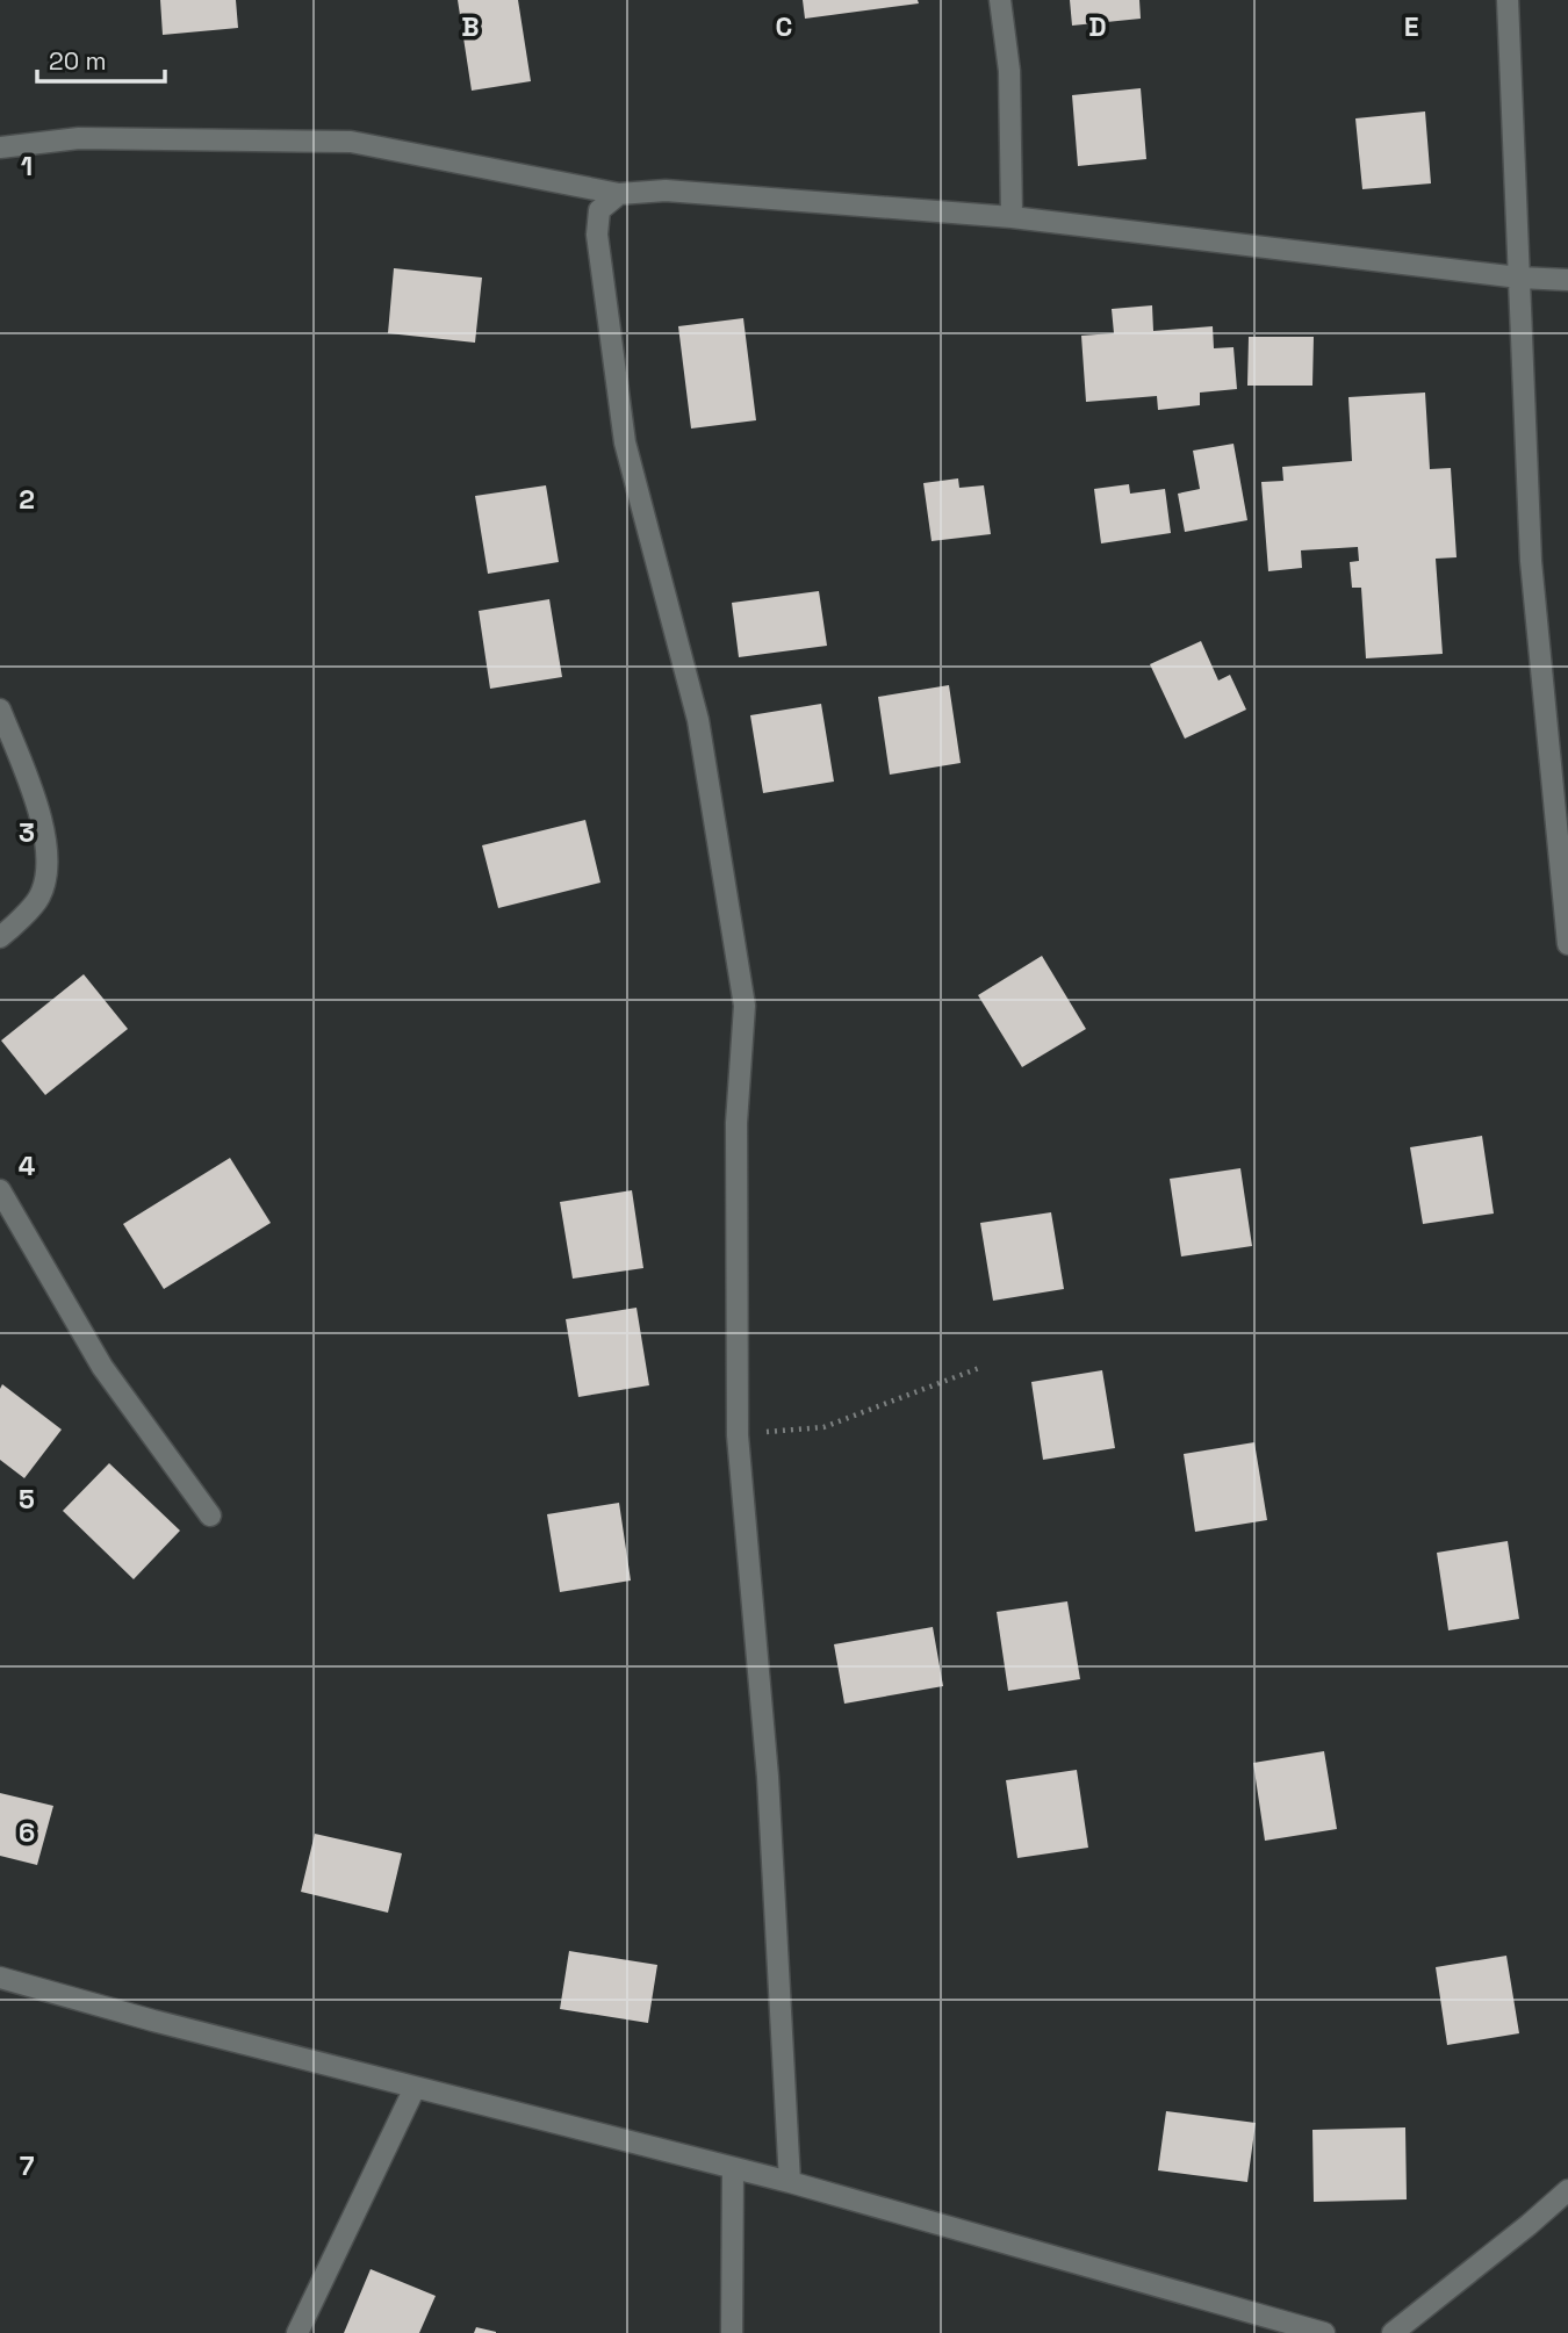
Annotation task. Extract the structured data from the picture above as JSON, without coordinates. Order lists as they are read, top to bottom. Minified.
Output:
{"scale_bar":"20 m","grid":{"columns":["B","C","D","E"],"rows":["1","2","3","4","5","6","7"]}}
